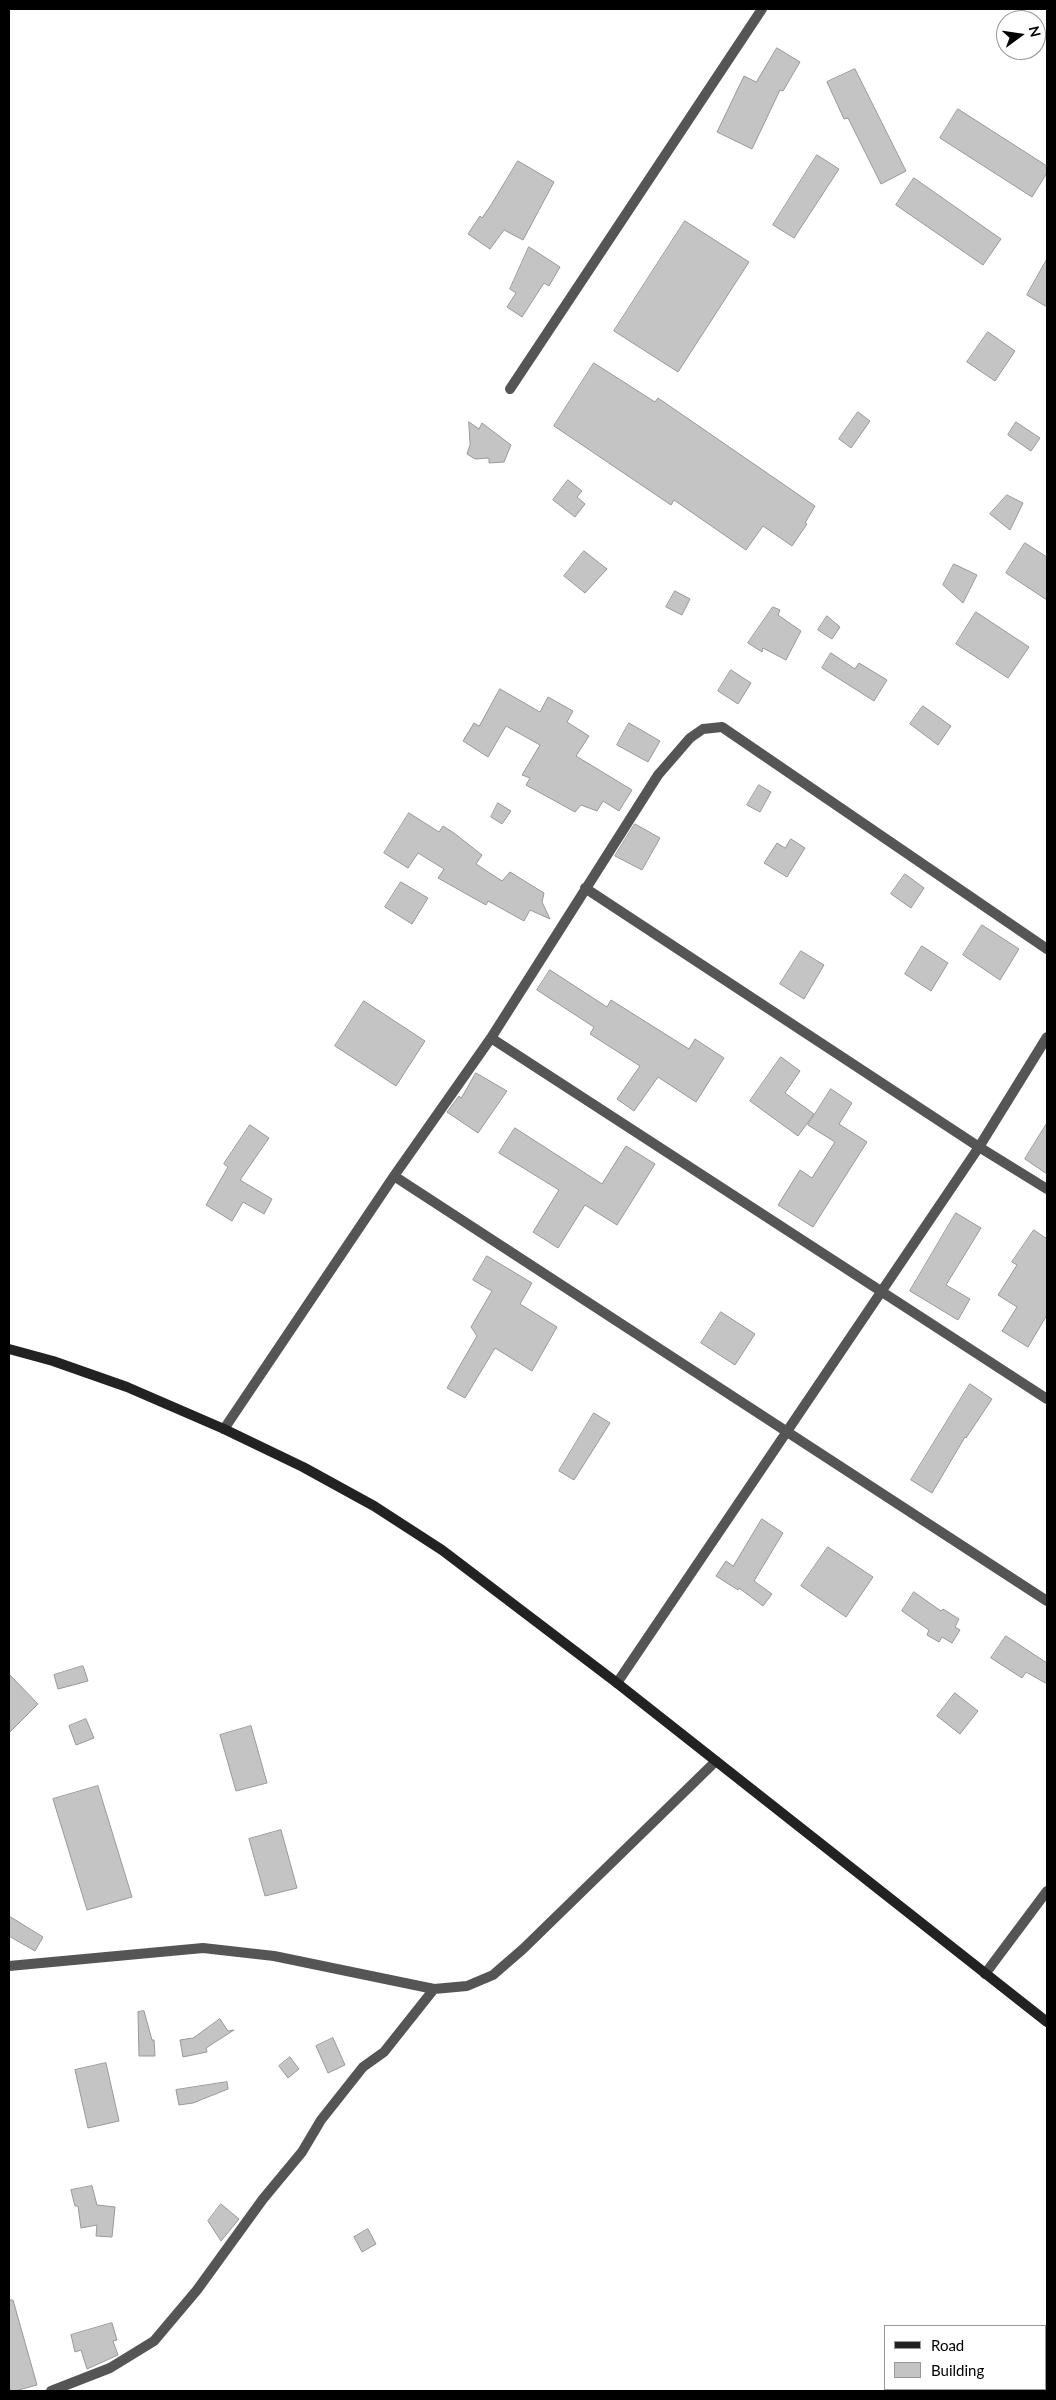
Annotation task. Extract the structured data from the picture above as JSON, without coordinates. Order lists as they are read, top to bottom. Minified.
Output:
{"legend":["Road","Building"],"north":"right"}
